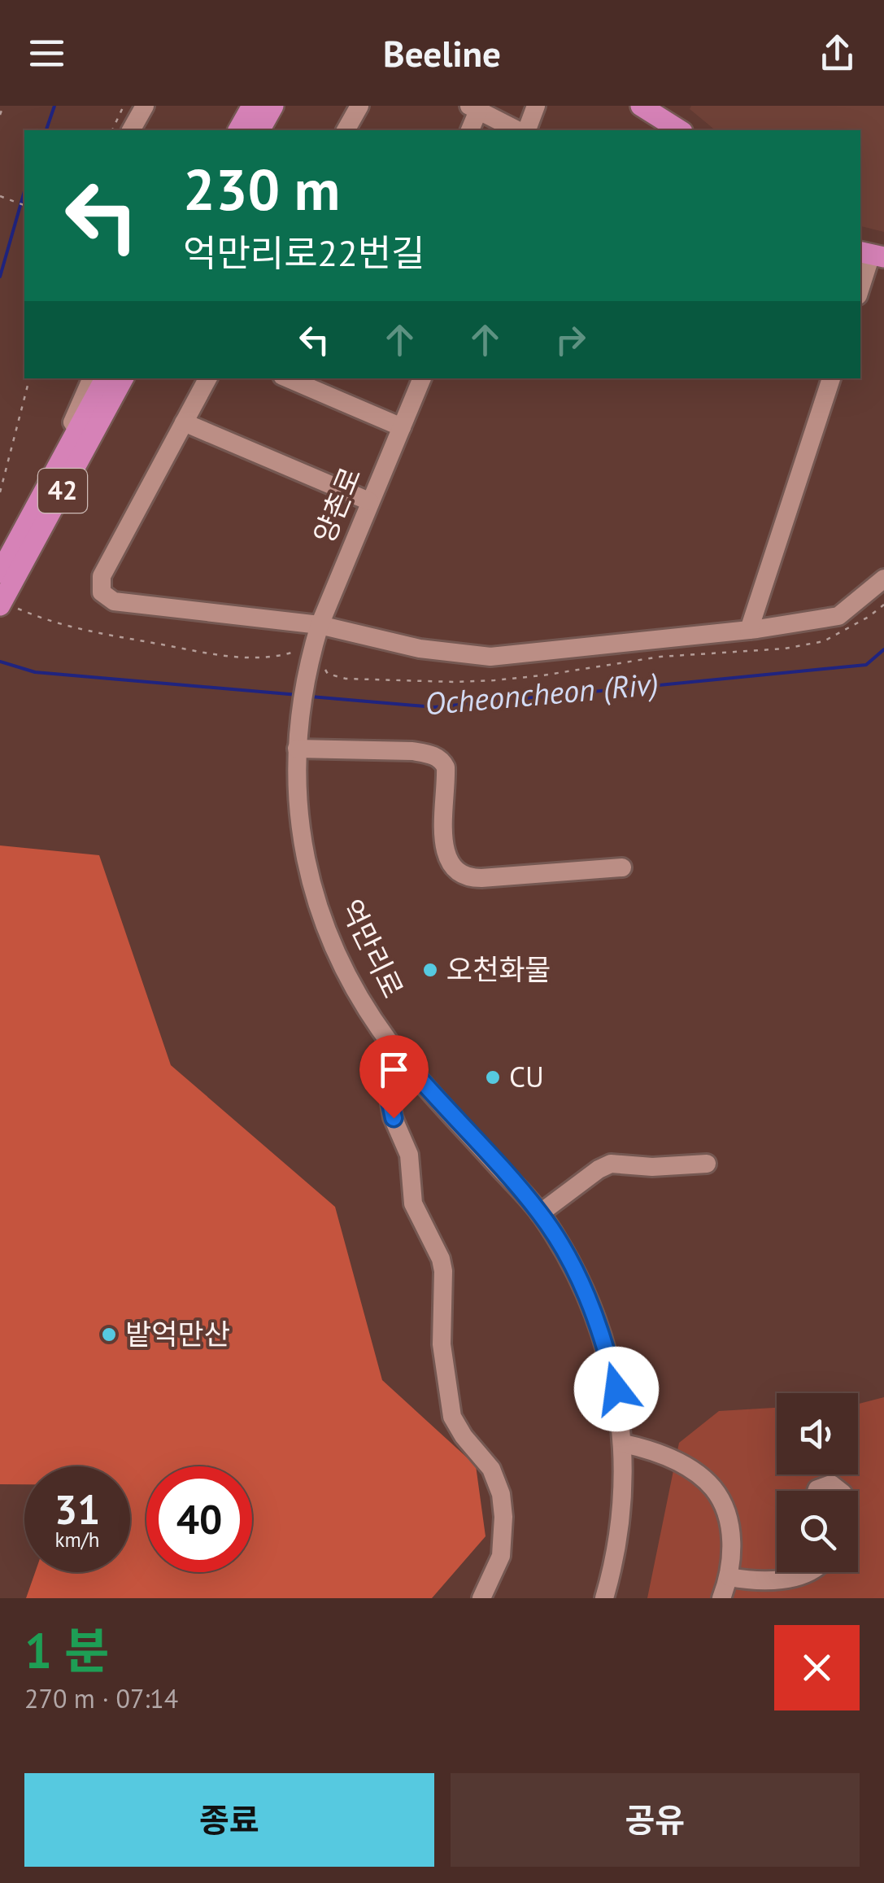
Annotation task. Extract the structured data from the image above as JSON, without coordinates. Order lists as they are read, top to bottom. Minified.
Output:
{"streets":{"main road":["42"],"street":["양촌로","억만리로"]},"crossings":[["양촌로","억만리로"]],"water":["Ocheoncheon (Riv)"],"places":["오천화물","CU","밭억만산"],"page":{"header":"Beeline","turn":["230 m","억만리로22번길"],"speed":"31 km/h","limit":"40","heading":["1 분","270 m · 07:14"],"buttons":["종료","공유"]}}
